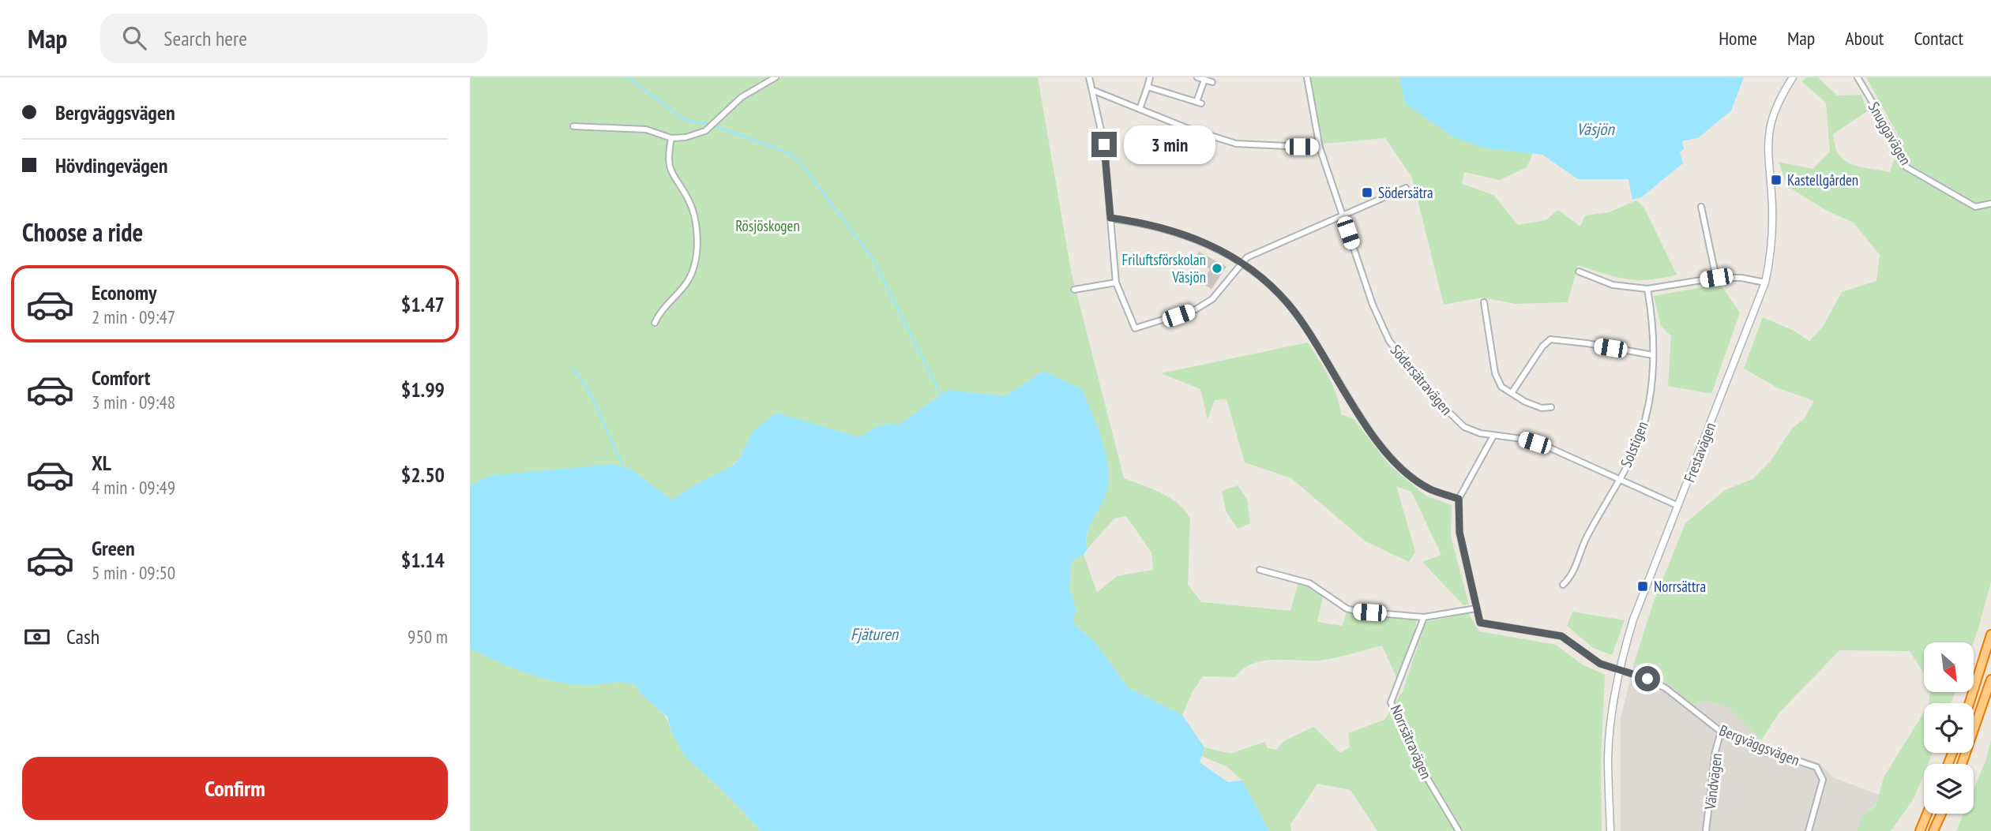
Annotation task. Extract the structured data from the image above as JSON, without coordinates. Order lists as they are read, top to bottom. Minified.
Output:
{"streets":{"street":["Snuggavägen","Södersätravägen","Solstigen","Frestavägen","Norrsätravägen","Bergväggsvägen","Vändvägen"]},"crossings":[["Södersätravägen","Solstigen"],["Södersätravägen","Frestavägen"],["Frestavägen","Bergväggsvägen"],["Bergväggsvägen","Vändvägen"]],"water":["Väsjön","Fjäturen"],"parks":["Rösjöskogen"],"places":{"transit":["Kastellgården","Södersätra","Norrsättra"],"other":["Friluftsförskolan Väsjön"]},"north":"bottom right","page":{"header":"Map","search":"Search here","nav":["Home","Map","About","Contact"],"banner":["Bergväggsvägen","Hövdingevägen"],"bubble":"3 min","heading":"Choose a ride","list":[{"name":"Economy","note":"2 min · 09:47","value":"$1.47"},{"name":"Comfort","note":"3 min · 09:48","value":"$1.99"},{"name":"XL","note":"4 min · 09:49","value":"$2.50"},{"name":"Green","note":"5 min · 09:50","value":"$1.14"}],"pay":["Cash","950 m"],"buttons":"Confirm"}}
